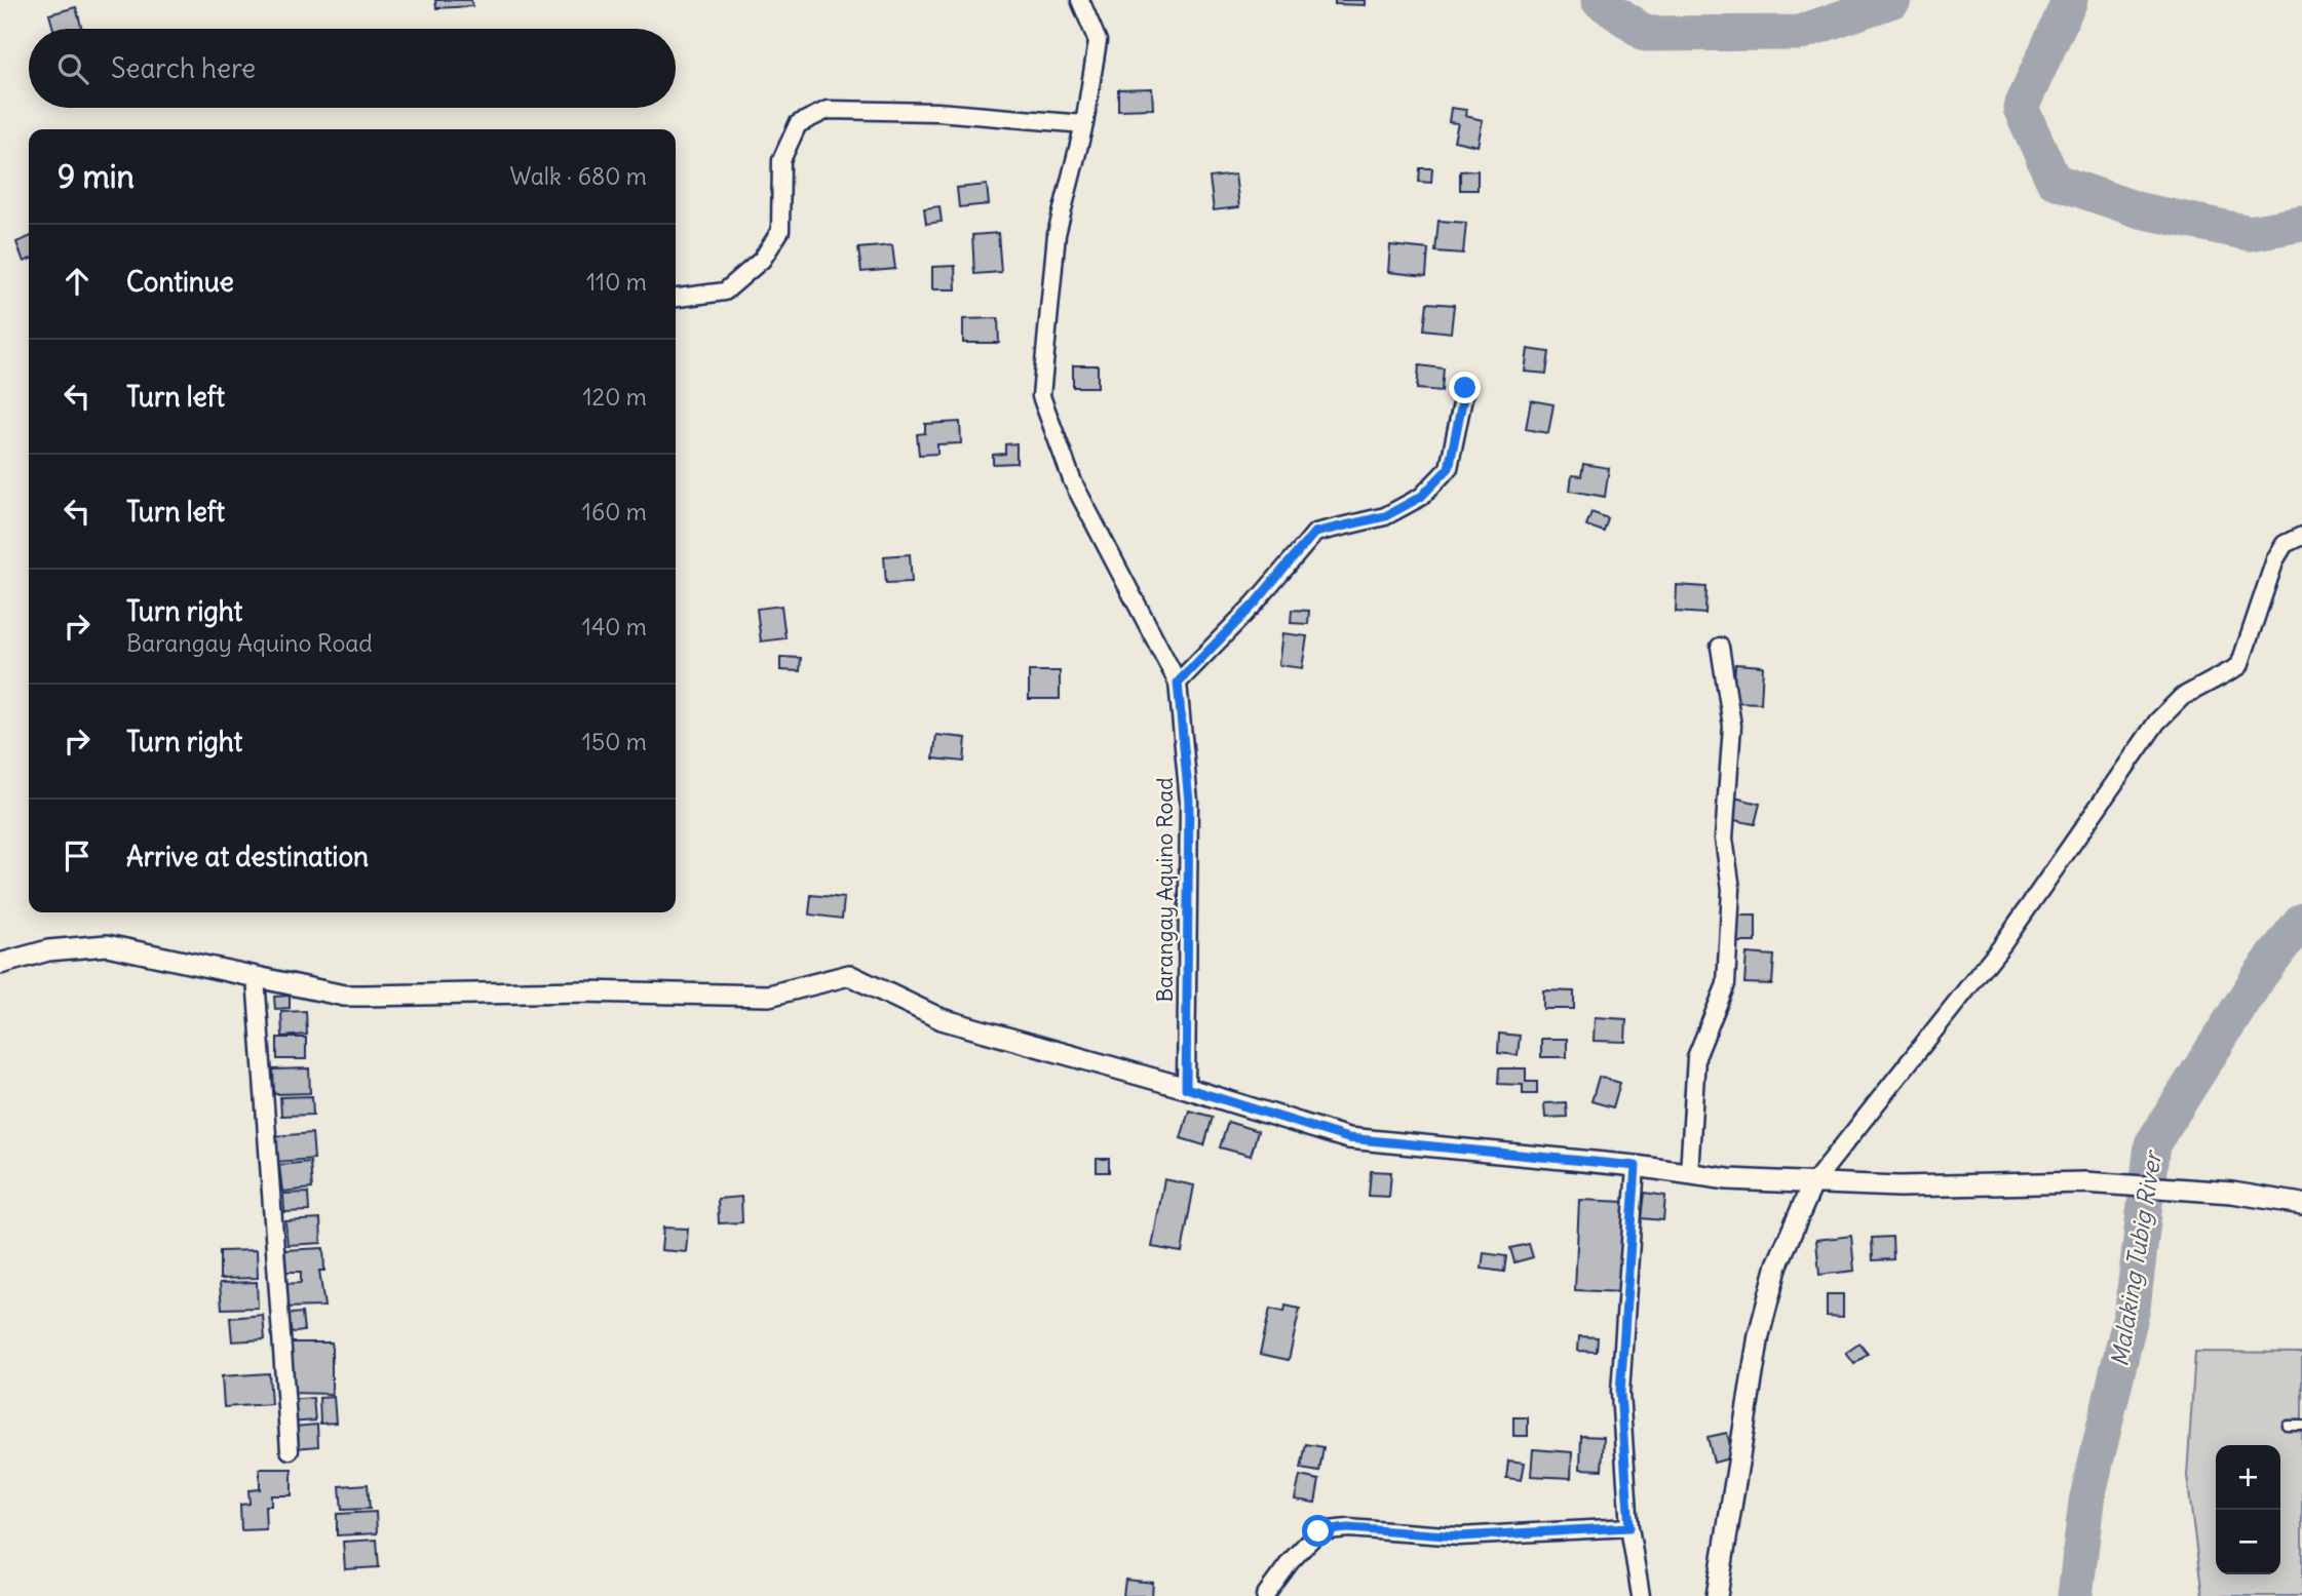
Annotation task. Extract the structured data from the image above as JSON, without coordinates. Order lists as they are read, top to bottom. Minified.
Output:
{"streets":{"street":["Barangay Aquino Road"]},"water":["Malaking Tubig River"],"page":{"search":"Search here","heading":["9 min","Walk · 680 m"],"list":[["Continue","110 m"],["Turn left","120 m"],["Turn left","160 m"],["Turn right","Barangay Aquino Road","140 m"],["Turn right","150 m"],"Arrive at destination"],"map_buttons":["+","−"]}}
